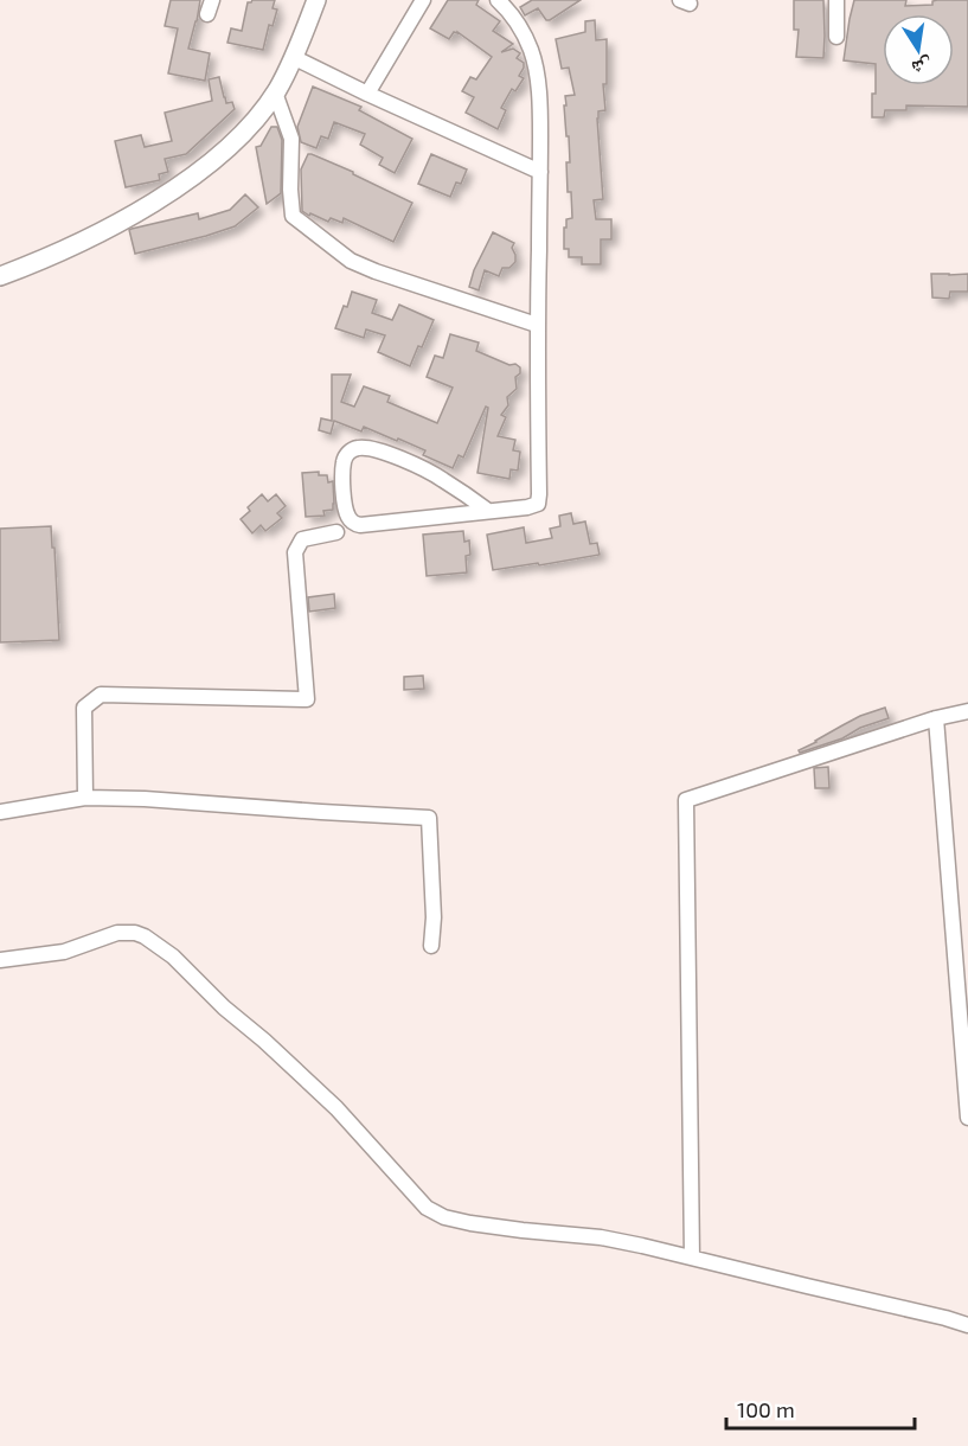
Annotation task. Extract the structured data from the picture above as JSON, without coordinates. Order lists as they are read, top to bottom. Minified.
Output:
{"scale_bar":"100 m","north":"bottom"}
